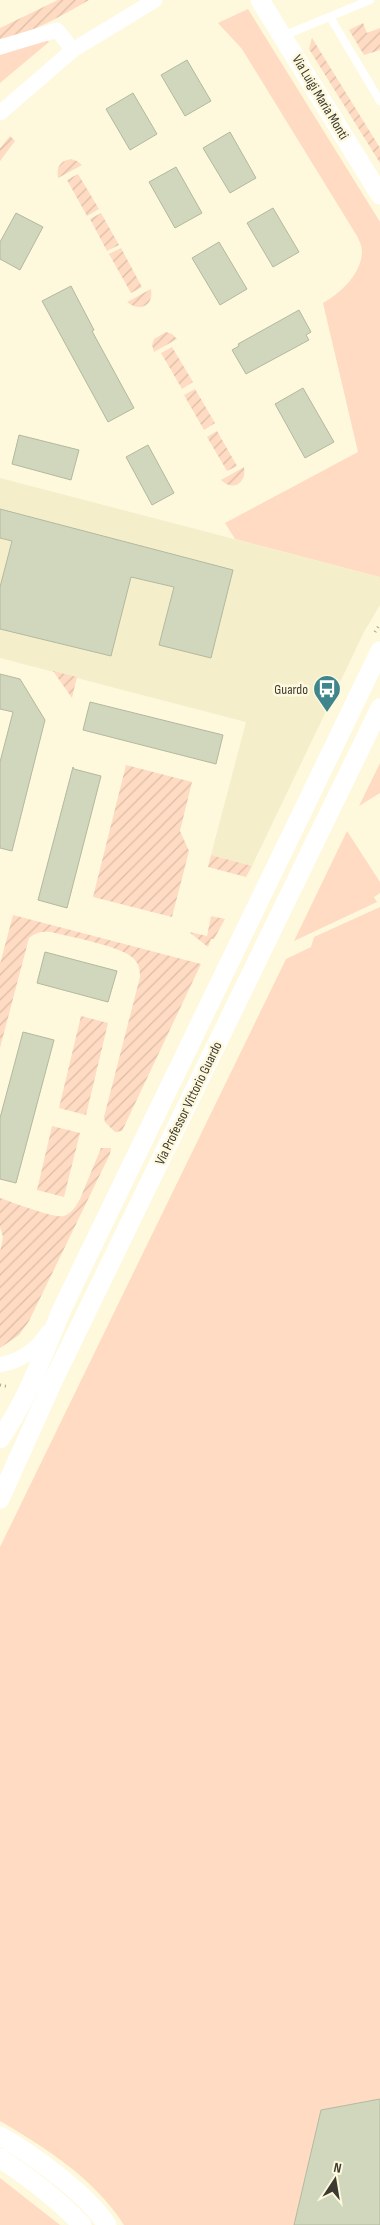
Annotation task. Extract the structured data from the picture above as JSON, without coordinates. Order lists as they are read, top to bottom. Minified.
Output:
{"streets":{"street":["Via Luigi Maria Monti","Via Professor Vittorio Guardo"]},"places":{"bus stop":["Guardo"]},"north":"top"}
